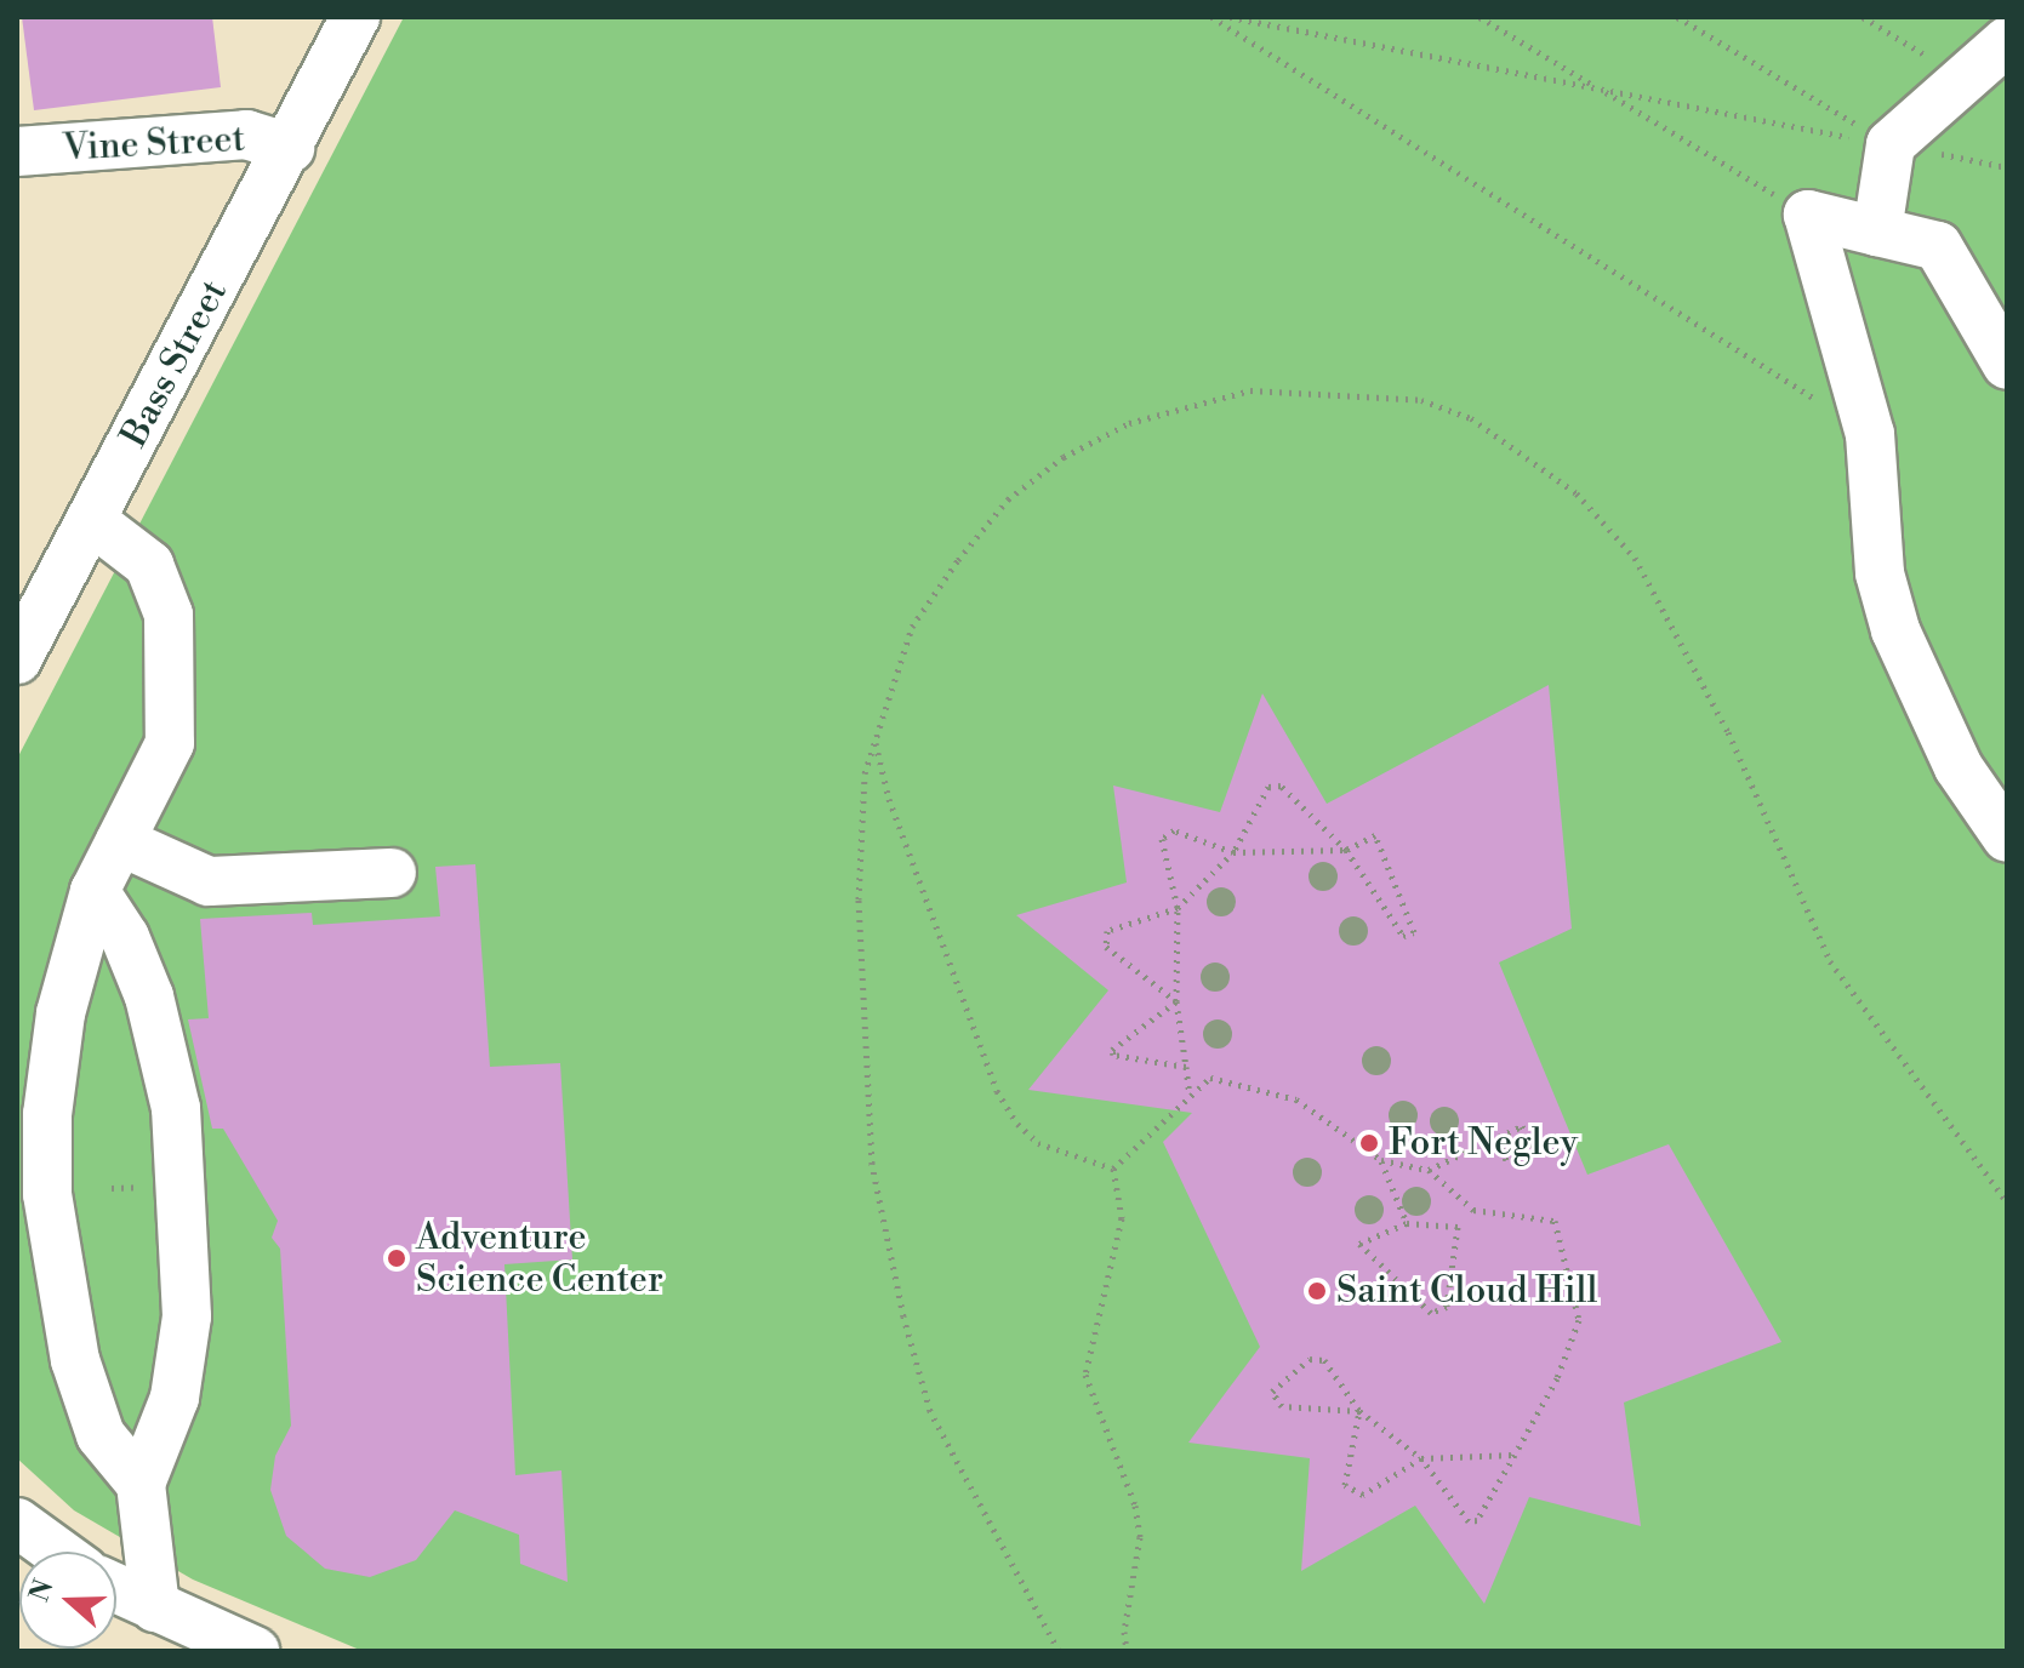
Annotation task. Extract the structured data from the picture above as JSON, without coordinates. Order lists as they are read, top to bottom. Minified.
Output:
{"streets":{"street":["Vine Street","Bass Street"]},"crossings":[["Vine Street","Bass Street"]],"places":["Fort Negley","Adventure Science Center","Saint Cloud Hill"],"north":"left"}
